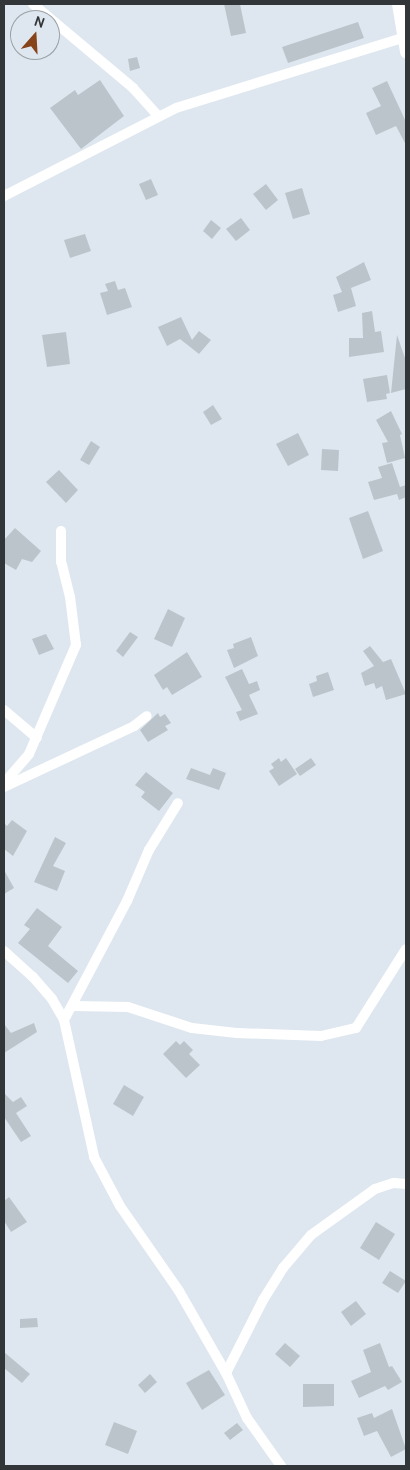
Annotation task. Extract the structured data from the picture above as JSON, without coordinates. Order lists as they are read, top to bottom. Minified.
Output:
{"north":"top"}
